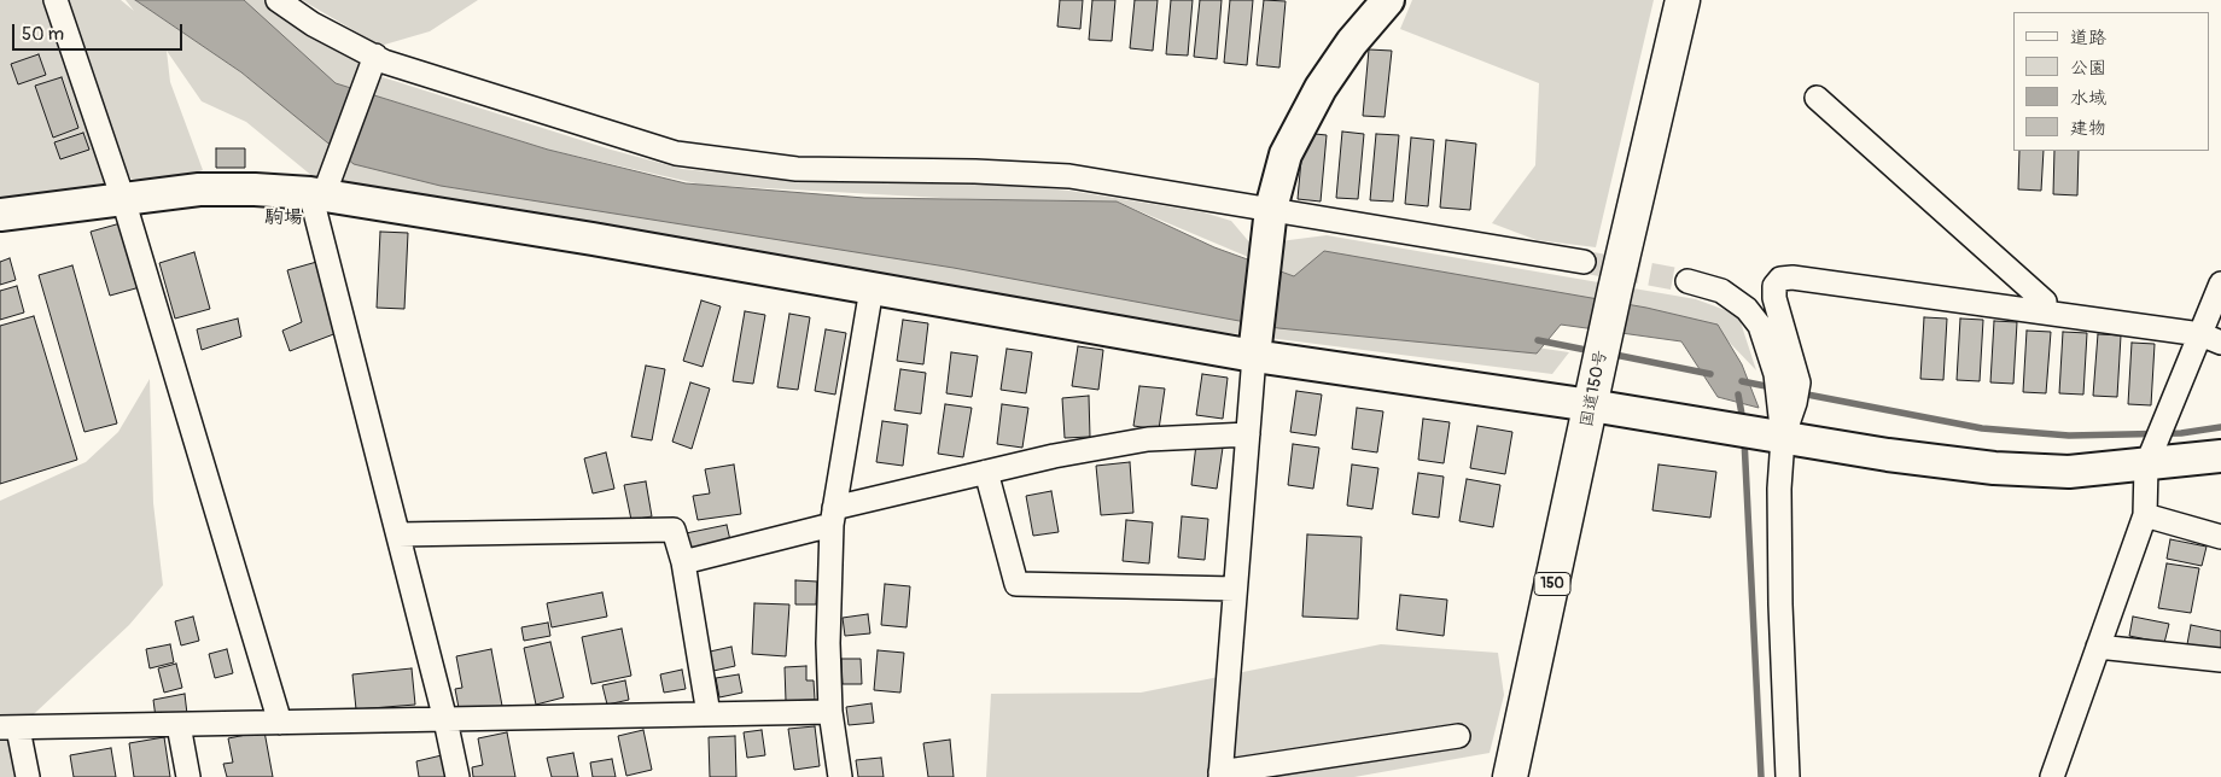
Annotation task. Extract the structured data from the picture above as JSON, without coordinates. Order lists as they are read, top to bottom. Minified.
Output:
{"streets":{"highway":["国道150号","150"]},"districts":["駒場"],"legend":["道路","公園","水域","建物"],"scale_bar":"50 m"}
